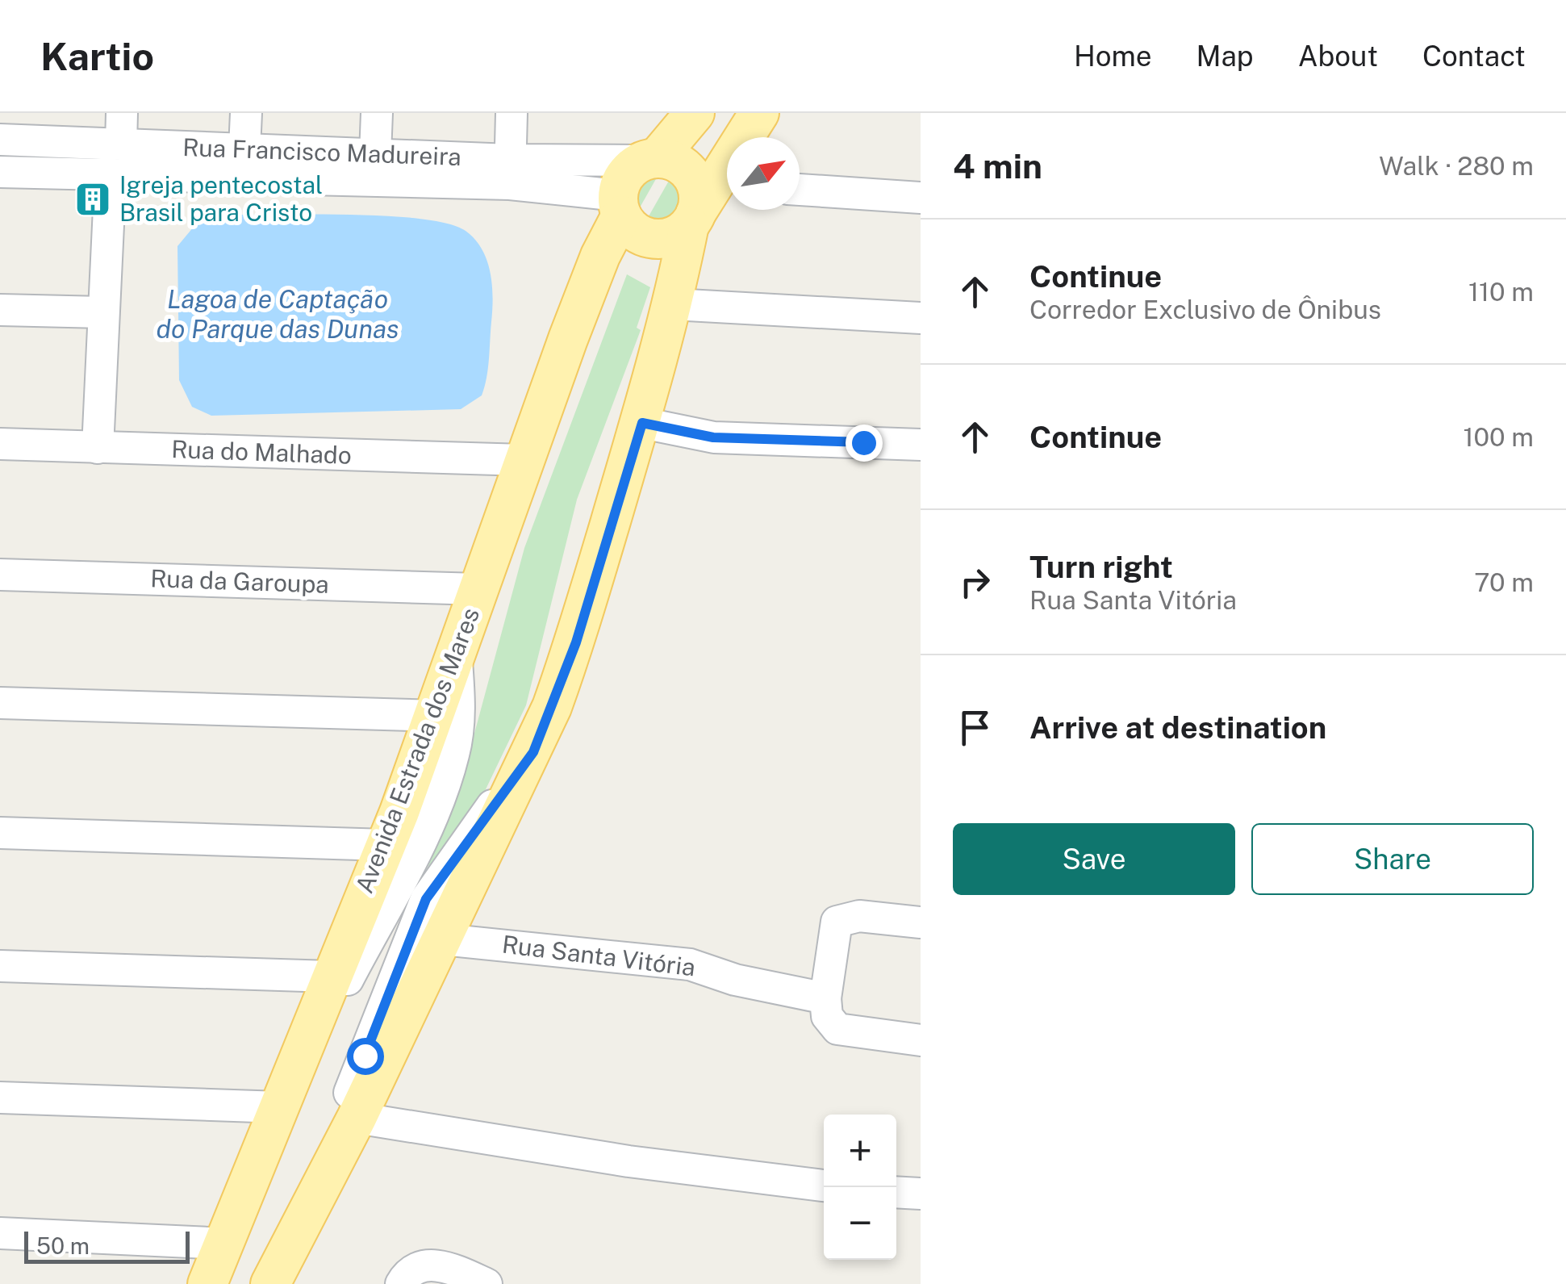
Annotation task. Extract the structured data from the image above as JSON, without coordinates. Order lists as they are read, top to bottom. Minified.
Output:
{"streets":{"main road":["Avenida Estrada dos Mares"],"street":["Rua Francisco Madureira","Rua do Malhado","Rua da Garoupa","Rua Santa Vitória"]},"crossings":[["Rua Francisco Madureira","Avenida Estrada dos Mares"],["Rua do Malhado","Avenida Estrada dos Mares"],["Rua da Garoupa","Avenida Estrada dos Mares"]],"water":["Lagoa de Captação do Parque das Dunas"],"places":{"building":["Igreja pentecostal Brasil para Cristo"]},"scale_bar":"50 m","north":"top right","page":{"header":"Kartio","nav":["Home","Map","About","Contact"],"heading":["4 min","Walk · 280 m"],"list":[["Continue","Corredor Exclusivo de Ônibus","110 m"],["Continue","100 m"],["Turn right","Rua Santa Vitória","70 m"],"Arrive at destination"],"buttons":["Save","Share"],"map_buttons":["+","−"],"scale":"50 m"}}
